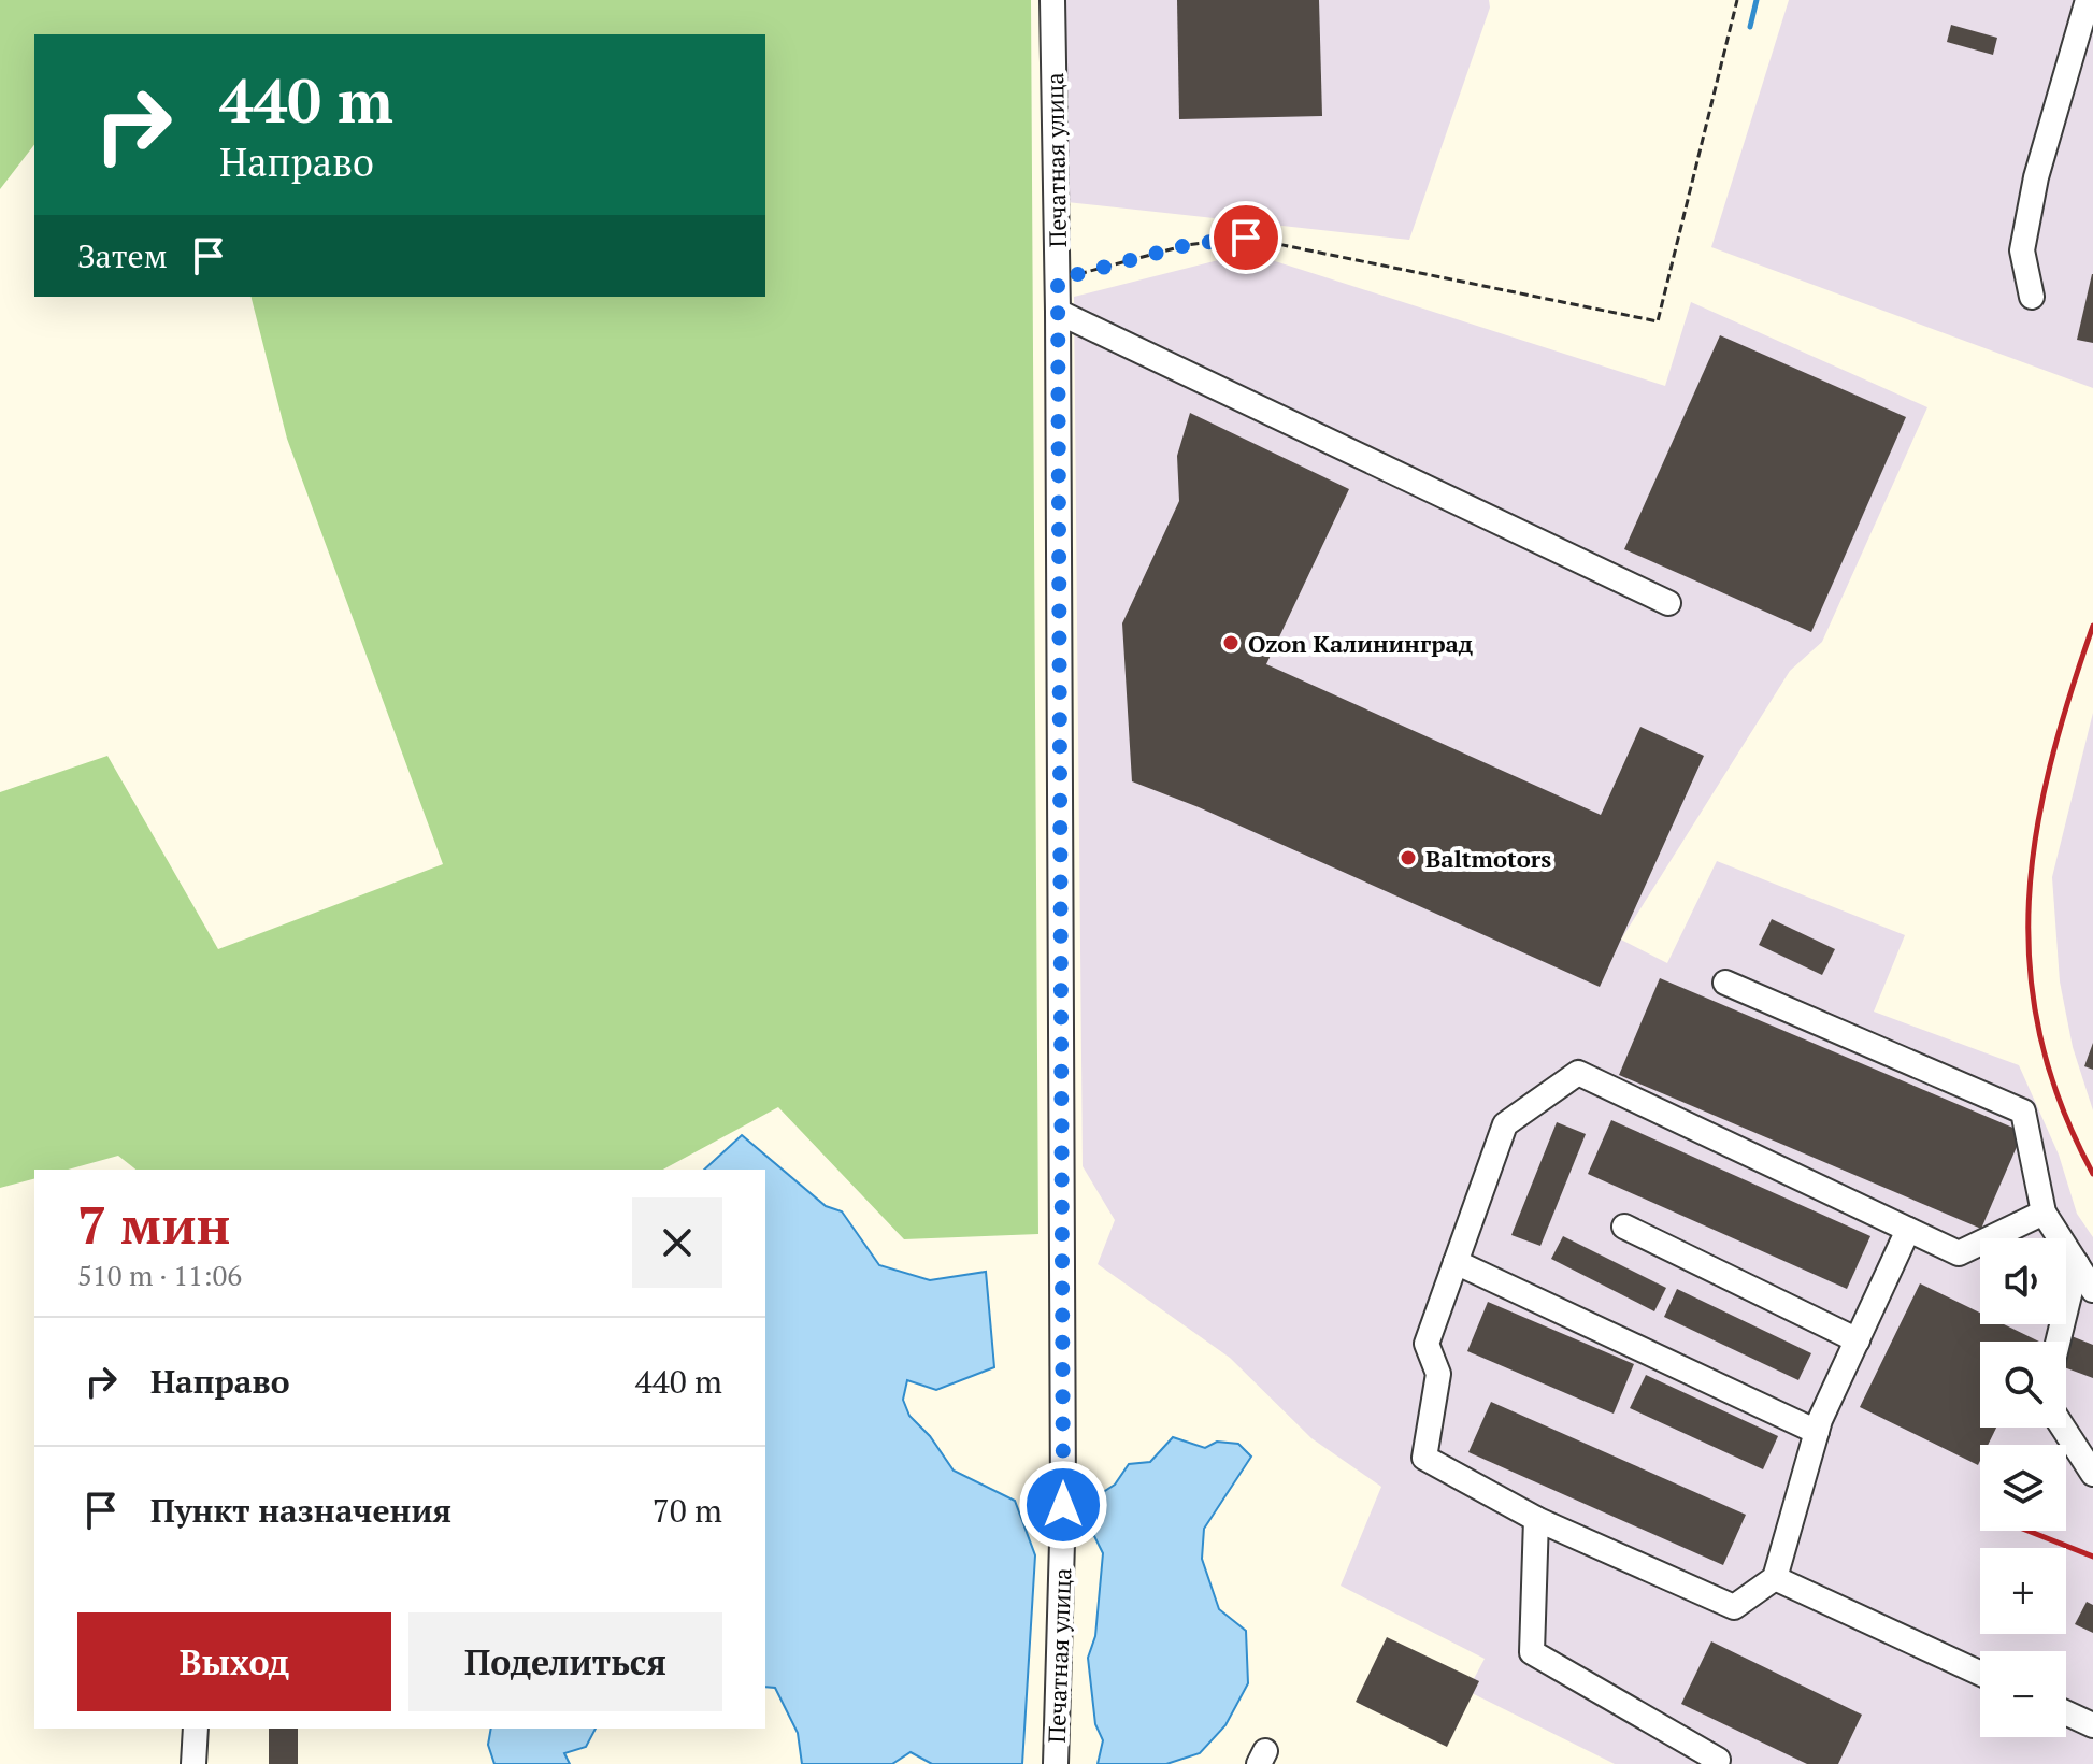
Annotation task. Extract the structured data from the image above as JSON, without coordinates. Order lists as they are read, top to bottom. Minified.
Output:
{"streets":{"street":["Печатная улица"]},"places":["Ozon Калининград","Baltmotors"],"page":{"turn":["440 m","Направо"],"then":"Затем","heading":["7 мин","510 m · 11:06"],"map_buttons":["+","−"],"list":[{"name":"Направо","value":"440 m"},{"name":"Пункт назначения","value":"70 m"}],"buttons":["Выход","Поделиться"]}}
